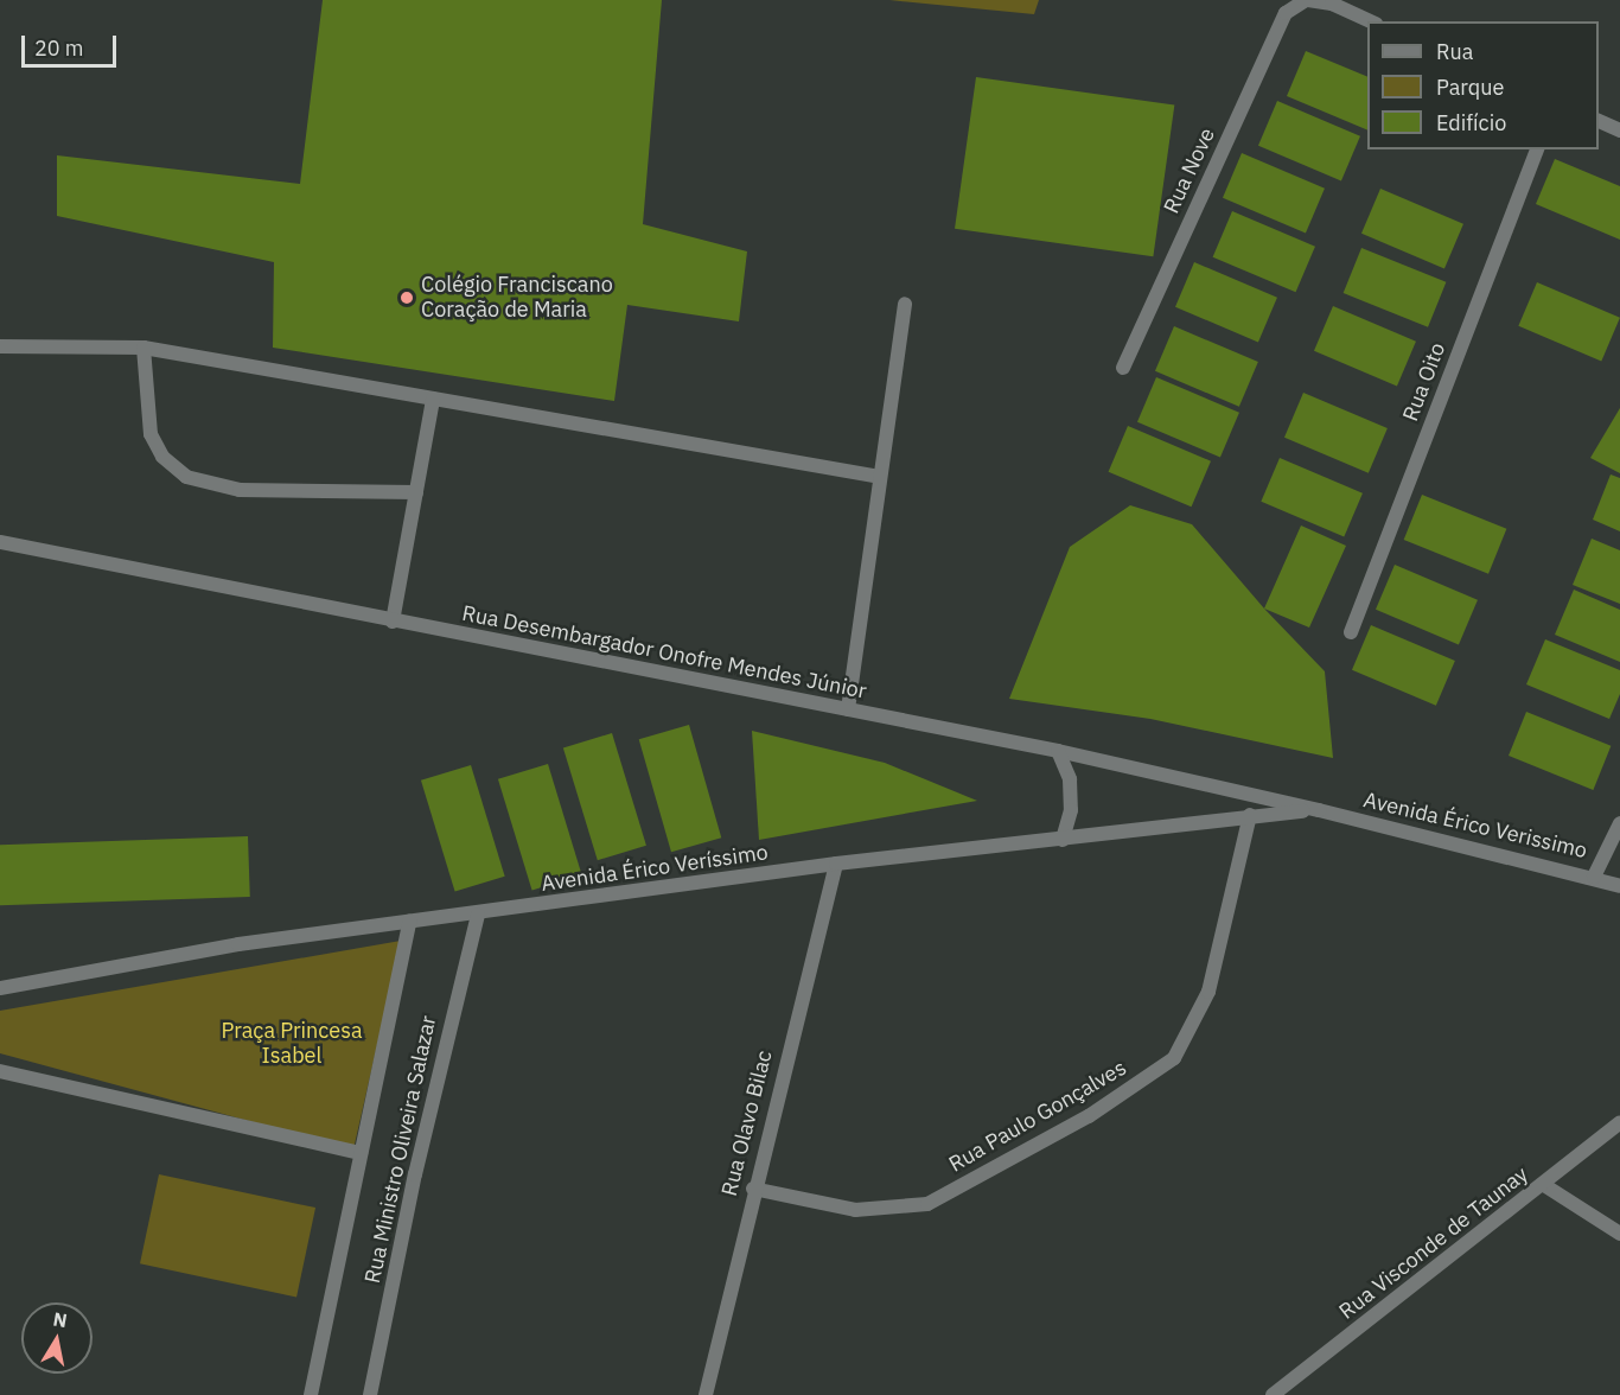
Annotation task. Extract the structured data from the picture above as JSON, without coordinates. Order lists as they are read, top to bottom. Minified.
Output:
{"streets":{"street":["Rua Nove","Rua Oito","Rua Desembargador Onofre Mendes Júnior","Avenida Érico Verissimo","Avenida Érico Veríssimo","Rua Paulo Gonçalves","Rua Olavo Bilac","Rua Ministro Oliveira Salazar","Rua Visconde de Taunay"]},"crossings":[["Rua Desembargador Onofre Mendes Júnior","Avenida Érico Verissimo"],["Rua Desembargador Onofre Mendes Júnior","Avenida Érico Veríssimo"],["Avenida Érico Verissimo","Avenida Érico Veríssimo"],["Avenida Érico Veríssimo","Rua Paulo Gonçalves"],["Avenida Érico Veríssimo","Rua Olavo Bilac"],["Avenida Érico Veríssimo","Rua Ministro Oliveira Salazar"],["Rua Paulo Gonçalves","Rua Olavo Bilac"]],"parks":["Praça Princesa Isabel"],"places":["Colégio Franciscano Coração de Maria"],"legend":["Rua","Parque","Edifício"],"scale_bar":"20 m","north":"top"}
